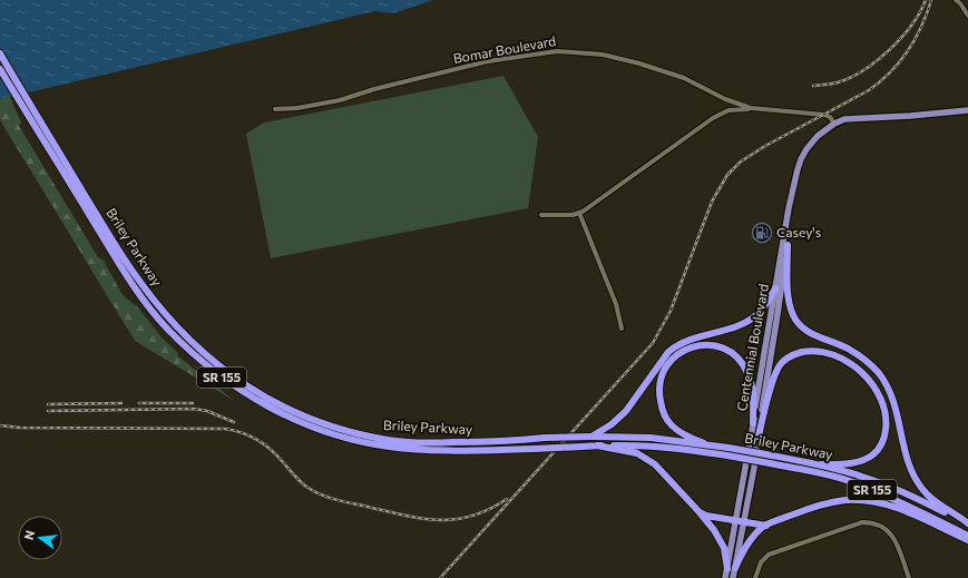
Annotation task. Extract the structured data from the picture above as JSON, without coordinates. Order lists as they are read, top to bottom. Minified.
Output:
{"streets":{"highway":["Briley Parkway","SR 155"],"main road":["Centennial Boulevard"],"street":["Bomar Boulevard"]},"crossings":[["Bomar Boulevard","Centennial Boulevard"]],"places":{"fuel station":["Casey's"]},"north":"left"}
